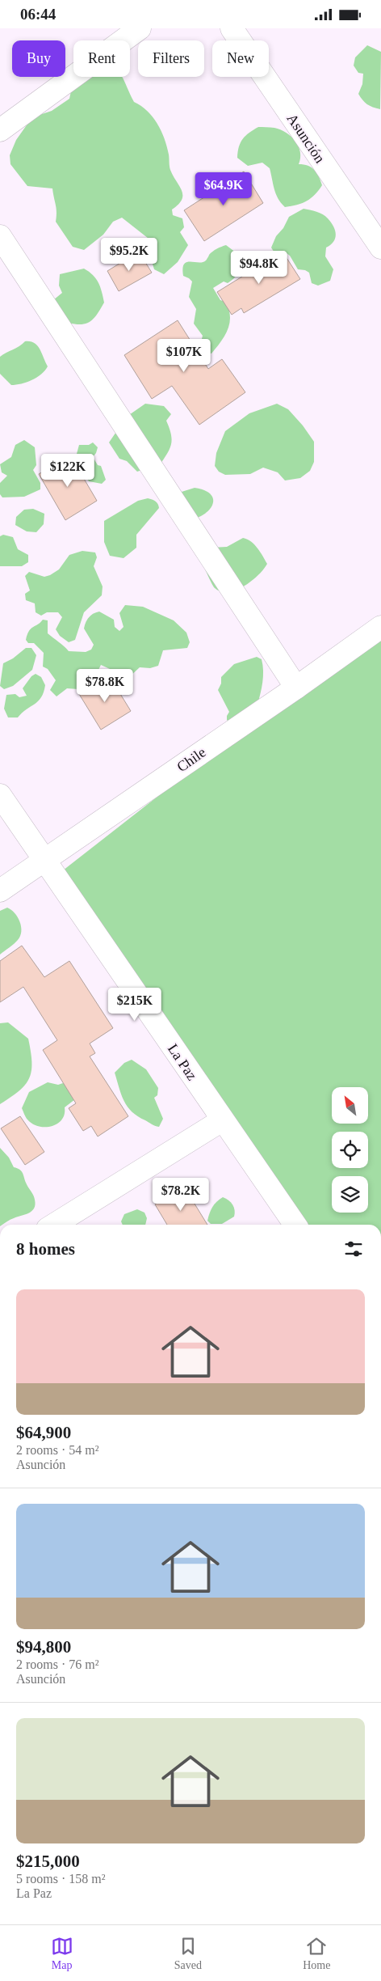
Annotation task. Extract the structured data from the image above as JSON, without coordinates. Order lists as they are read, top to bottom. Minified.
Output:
{"streets":{"street":["Asunción","Chile","La Paz"]},"crossings":[["Chile","La Paz"]],"north":"top left","page":{"status":"06:44","chip":["Buy","Rent","Filters","New"],"price":["$64.9K","$95.2K","$94.8K","$107K","$122K","$78.8K","$215K","$78.2K"],"heading":"8 homes","list":[{"name":"$64,900","note":"2 rooms · 54 m² · Asunción"},{"name":"$94,800","note":"2 rooms · 76 m² · Asunción"},{"name":"$215,000","note":"5 rooms · 158 m² · La Paz"}],"tabs":["Map","Saved","Home"]}}
